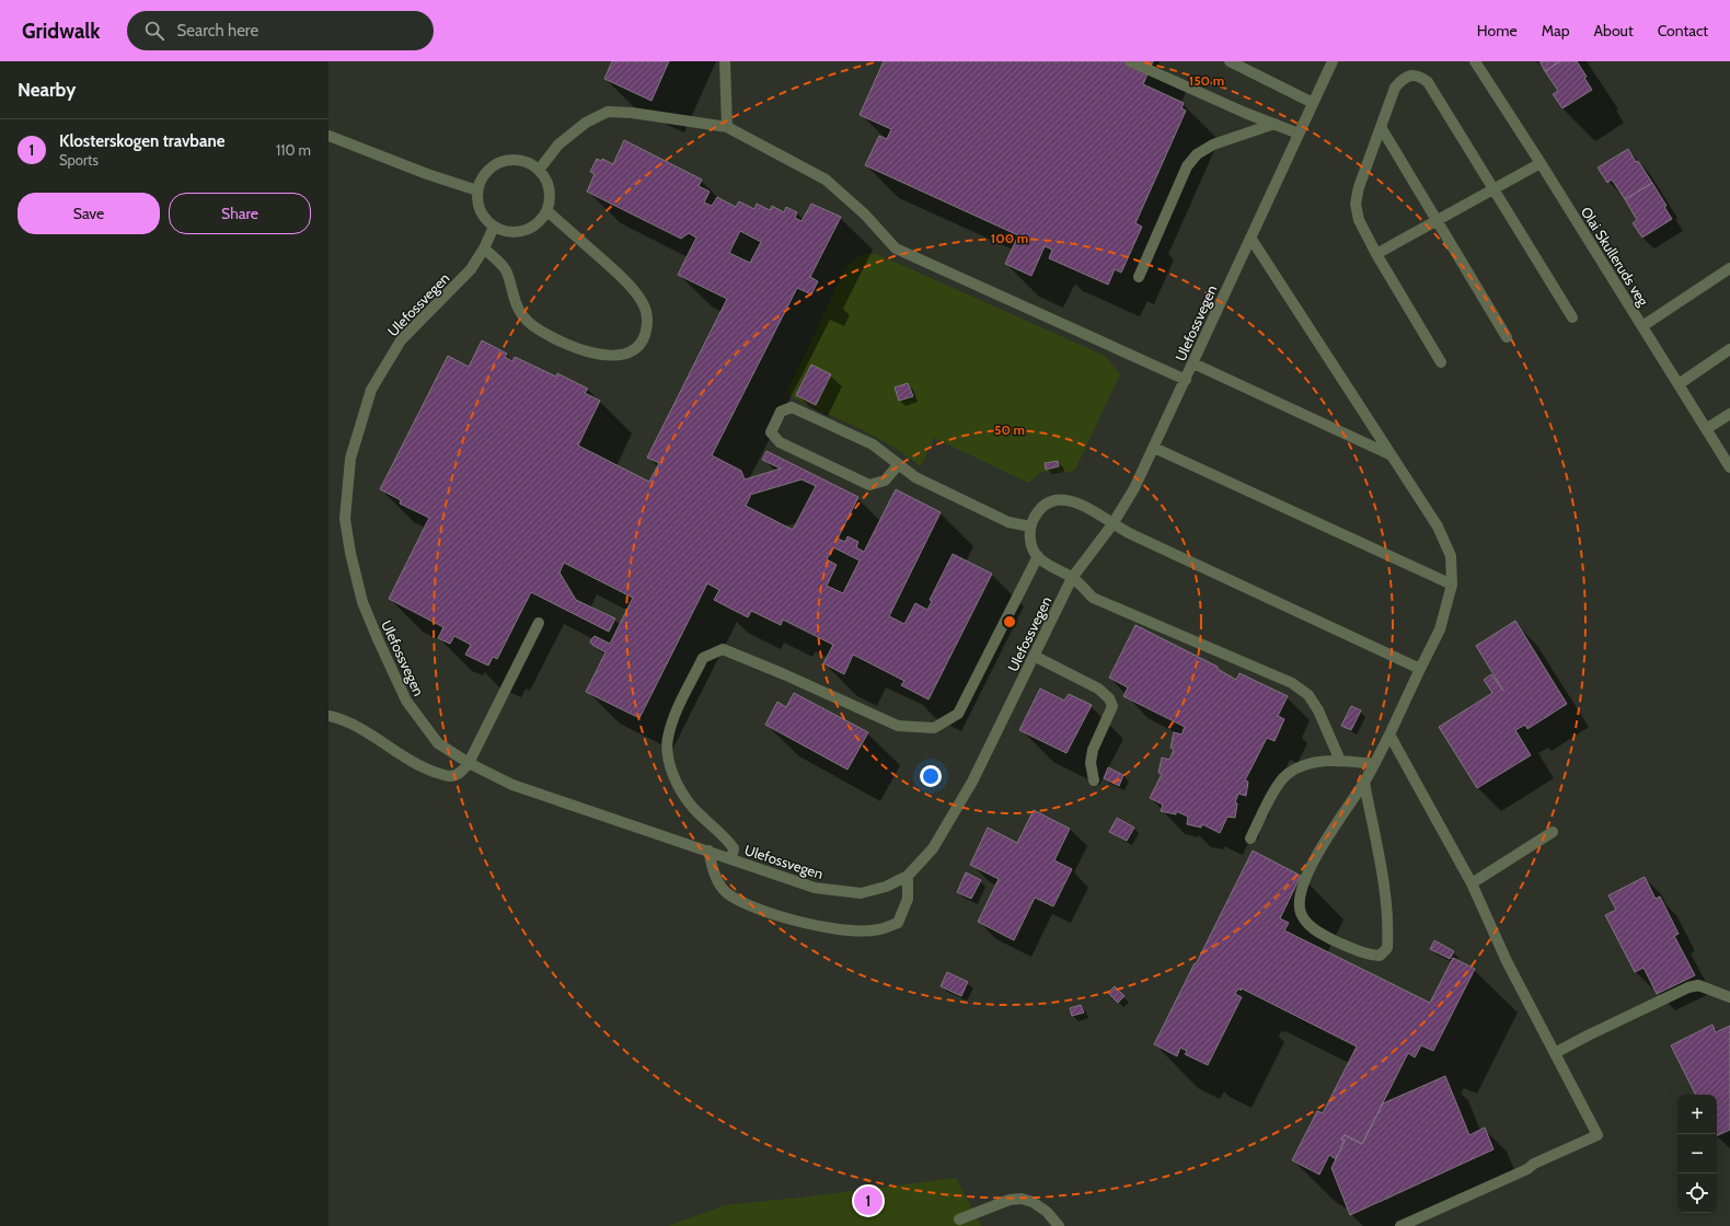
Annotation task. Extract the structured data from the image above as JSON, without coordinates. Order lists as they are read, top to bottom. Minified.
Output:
{"streets":{"street":["Olai Skulleruds veg","Ulefossvegen"]},"page":{"header":"Gridwalk","search":"Search here","nav":["Home","Map","About","Contact"],"heading":"Nearby","list":[{"mark":"1","name":"Klosterskogen travbane","note":"Sports","value":"110 m"}],"buttons":["Save","Share"],"map_buttons":["+","−"],"pins":"1"},"rings":["150 m","100 m","50 m"]}
